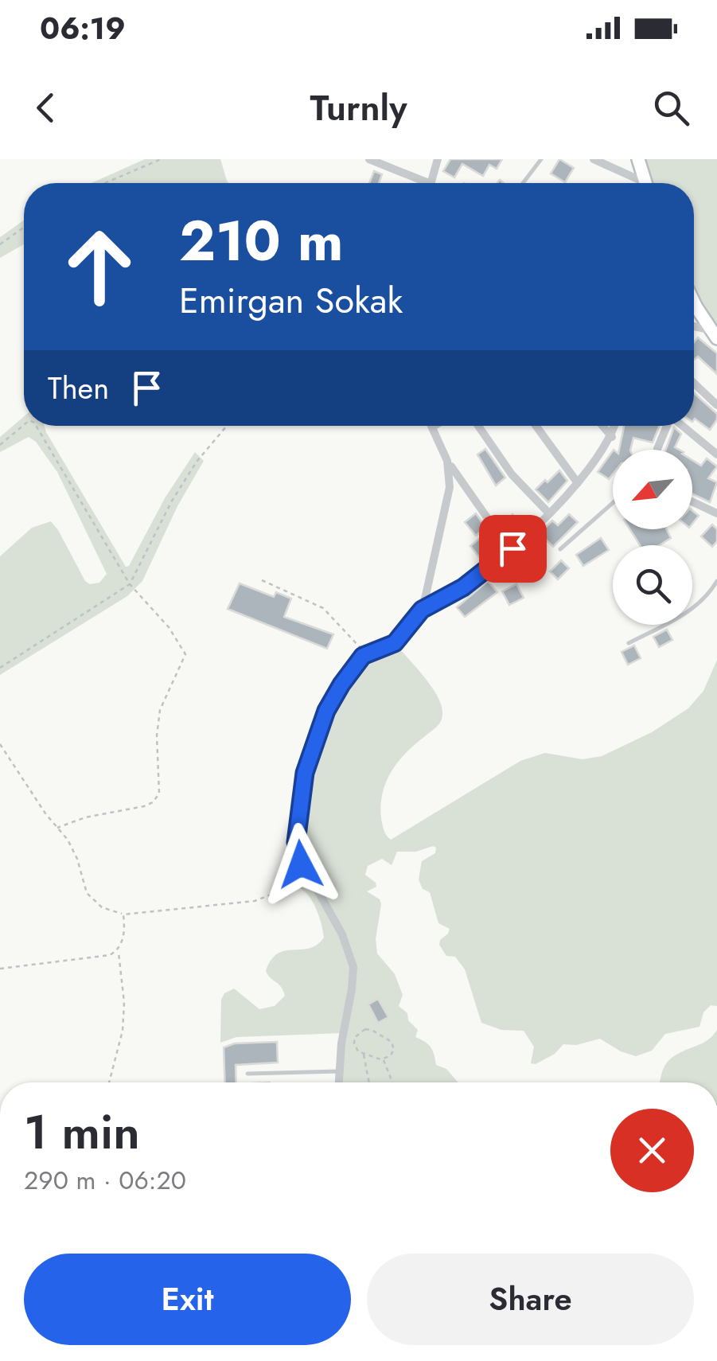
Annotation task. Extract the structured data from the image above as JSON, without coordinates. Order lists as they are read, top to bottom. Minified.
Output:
{"north":"bottom left","page":{"status":"06:19","header":"Turnly","turn":["210 m","Emirgan Sokak"],"then":"Then","heading":["1 min","290 m · 06:20"],"buttons":["Exit","Share"]}}
